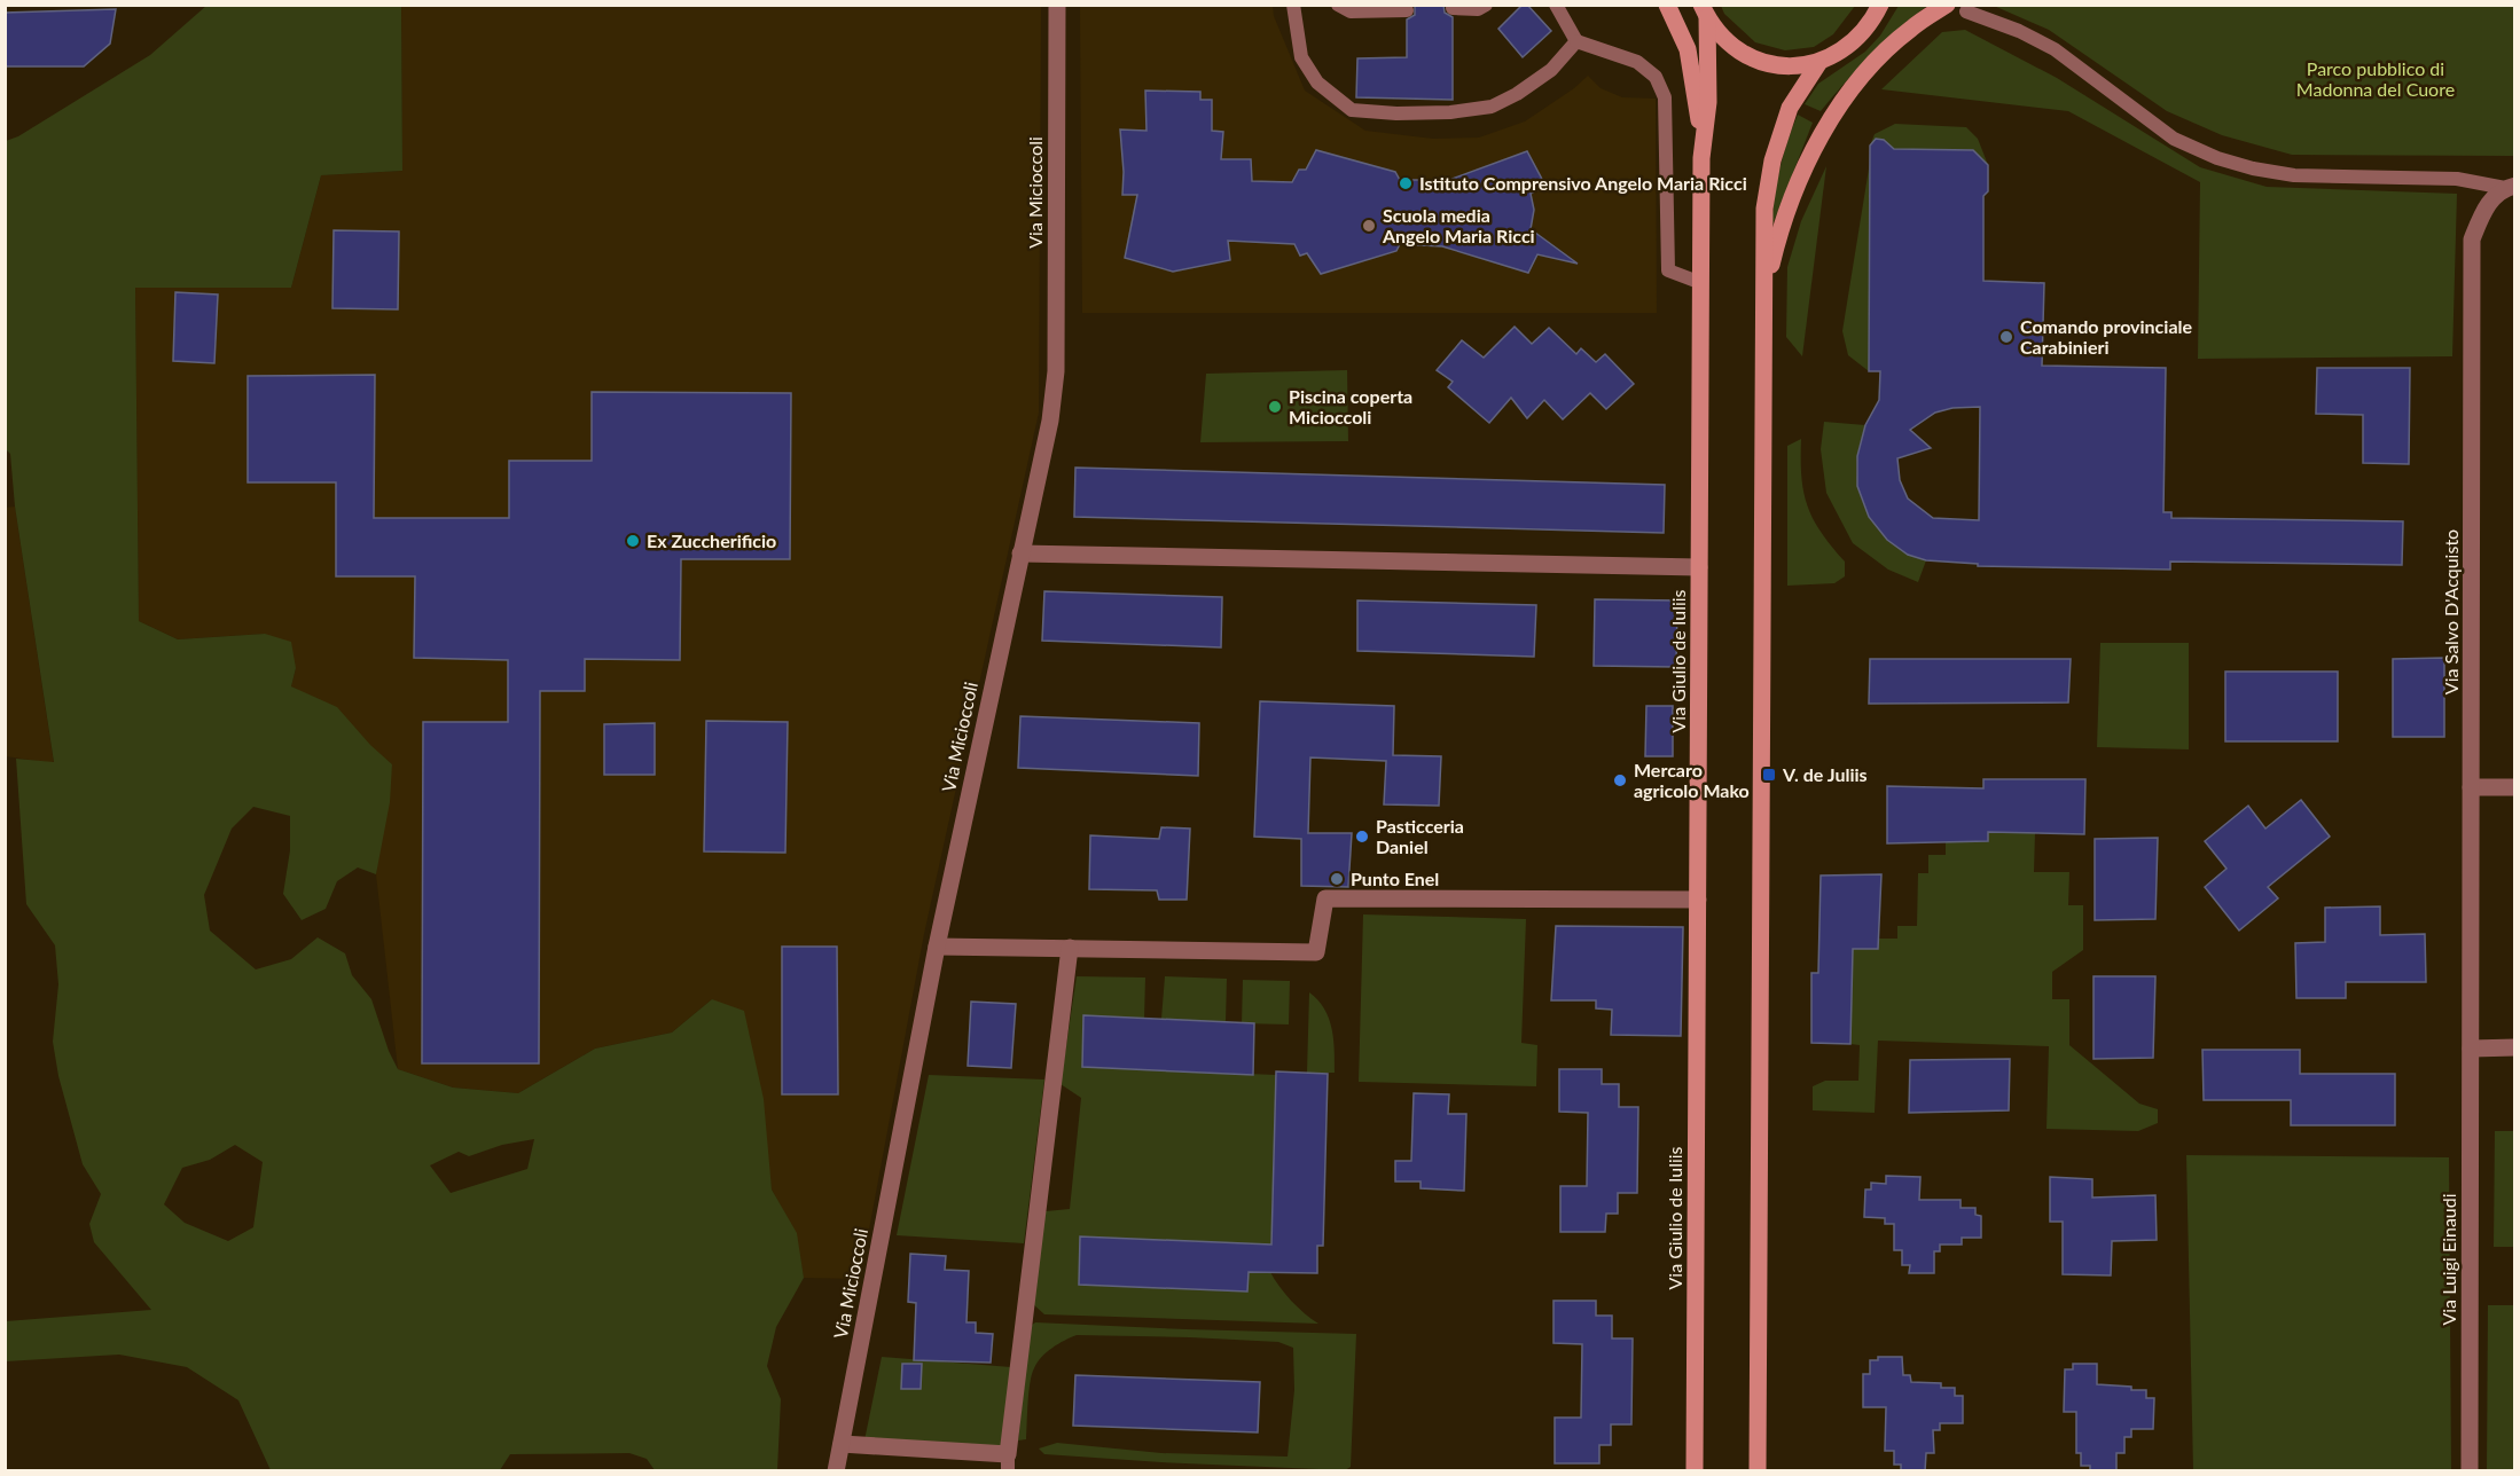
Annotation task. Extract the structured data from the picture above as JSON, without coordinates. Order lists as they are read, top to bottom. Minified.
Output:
{"streets":{"main road":["Via Giulio de Iuliis"],"street":["Via Micioccoli","Via Salvo D'Acquisto","Via Luigi Einaudi"]},"crossings":[["Via Salvo D'Acquisto","Via Luigi Einaudi"]],"parks":["Parco pubblico di Madonna del Cuore"],"places":{"other":["Istituto Comprensivo Angelo Maria Ricci","Scuola media Angelo Maria Ricci","Comando provinciale Carabinieri","Piscina coperta Micioccoli","Ex Zuccherificio","Mercaro agricolo Mako","Pasticceria Daniel","Punto Enel"],"transit":["V. de Juliis"]}}
